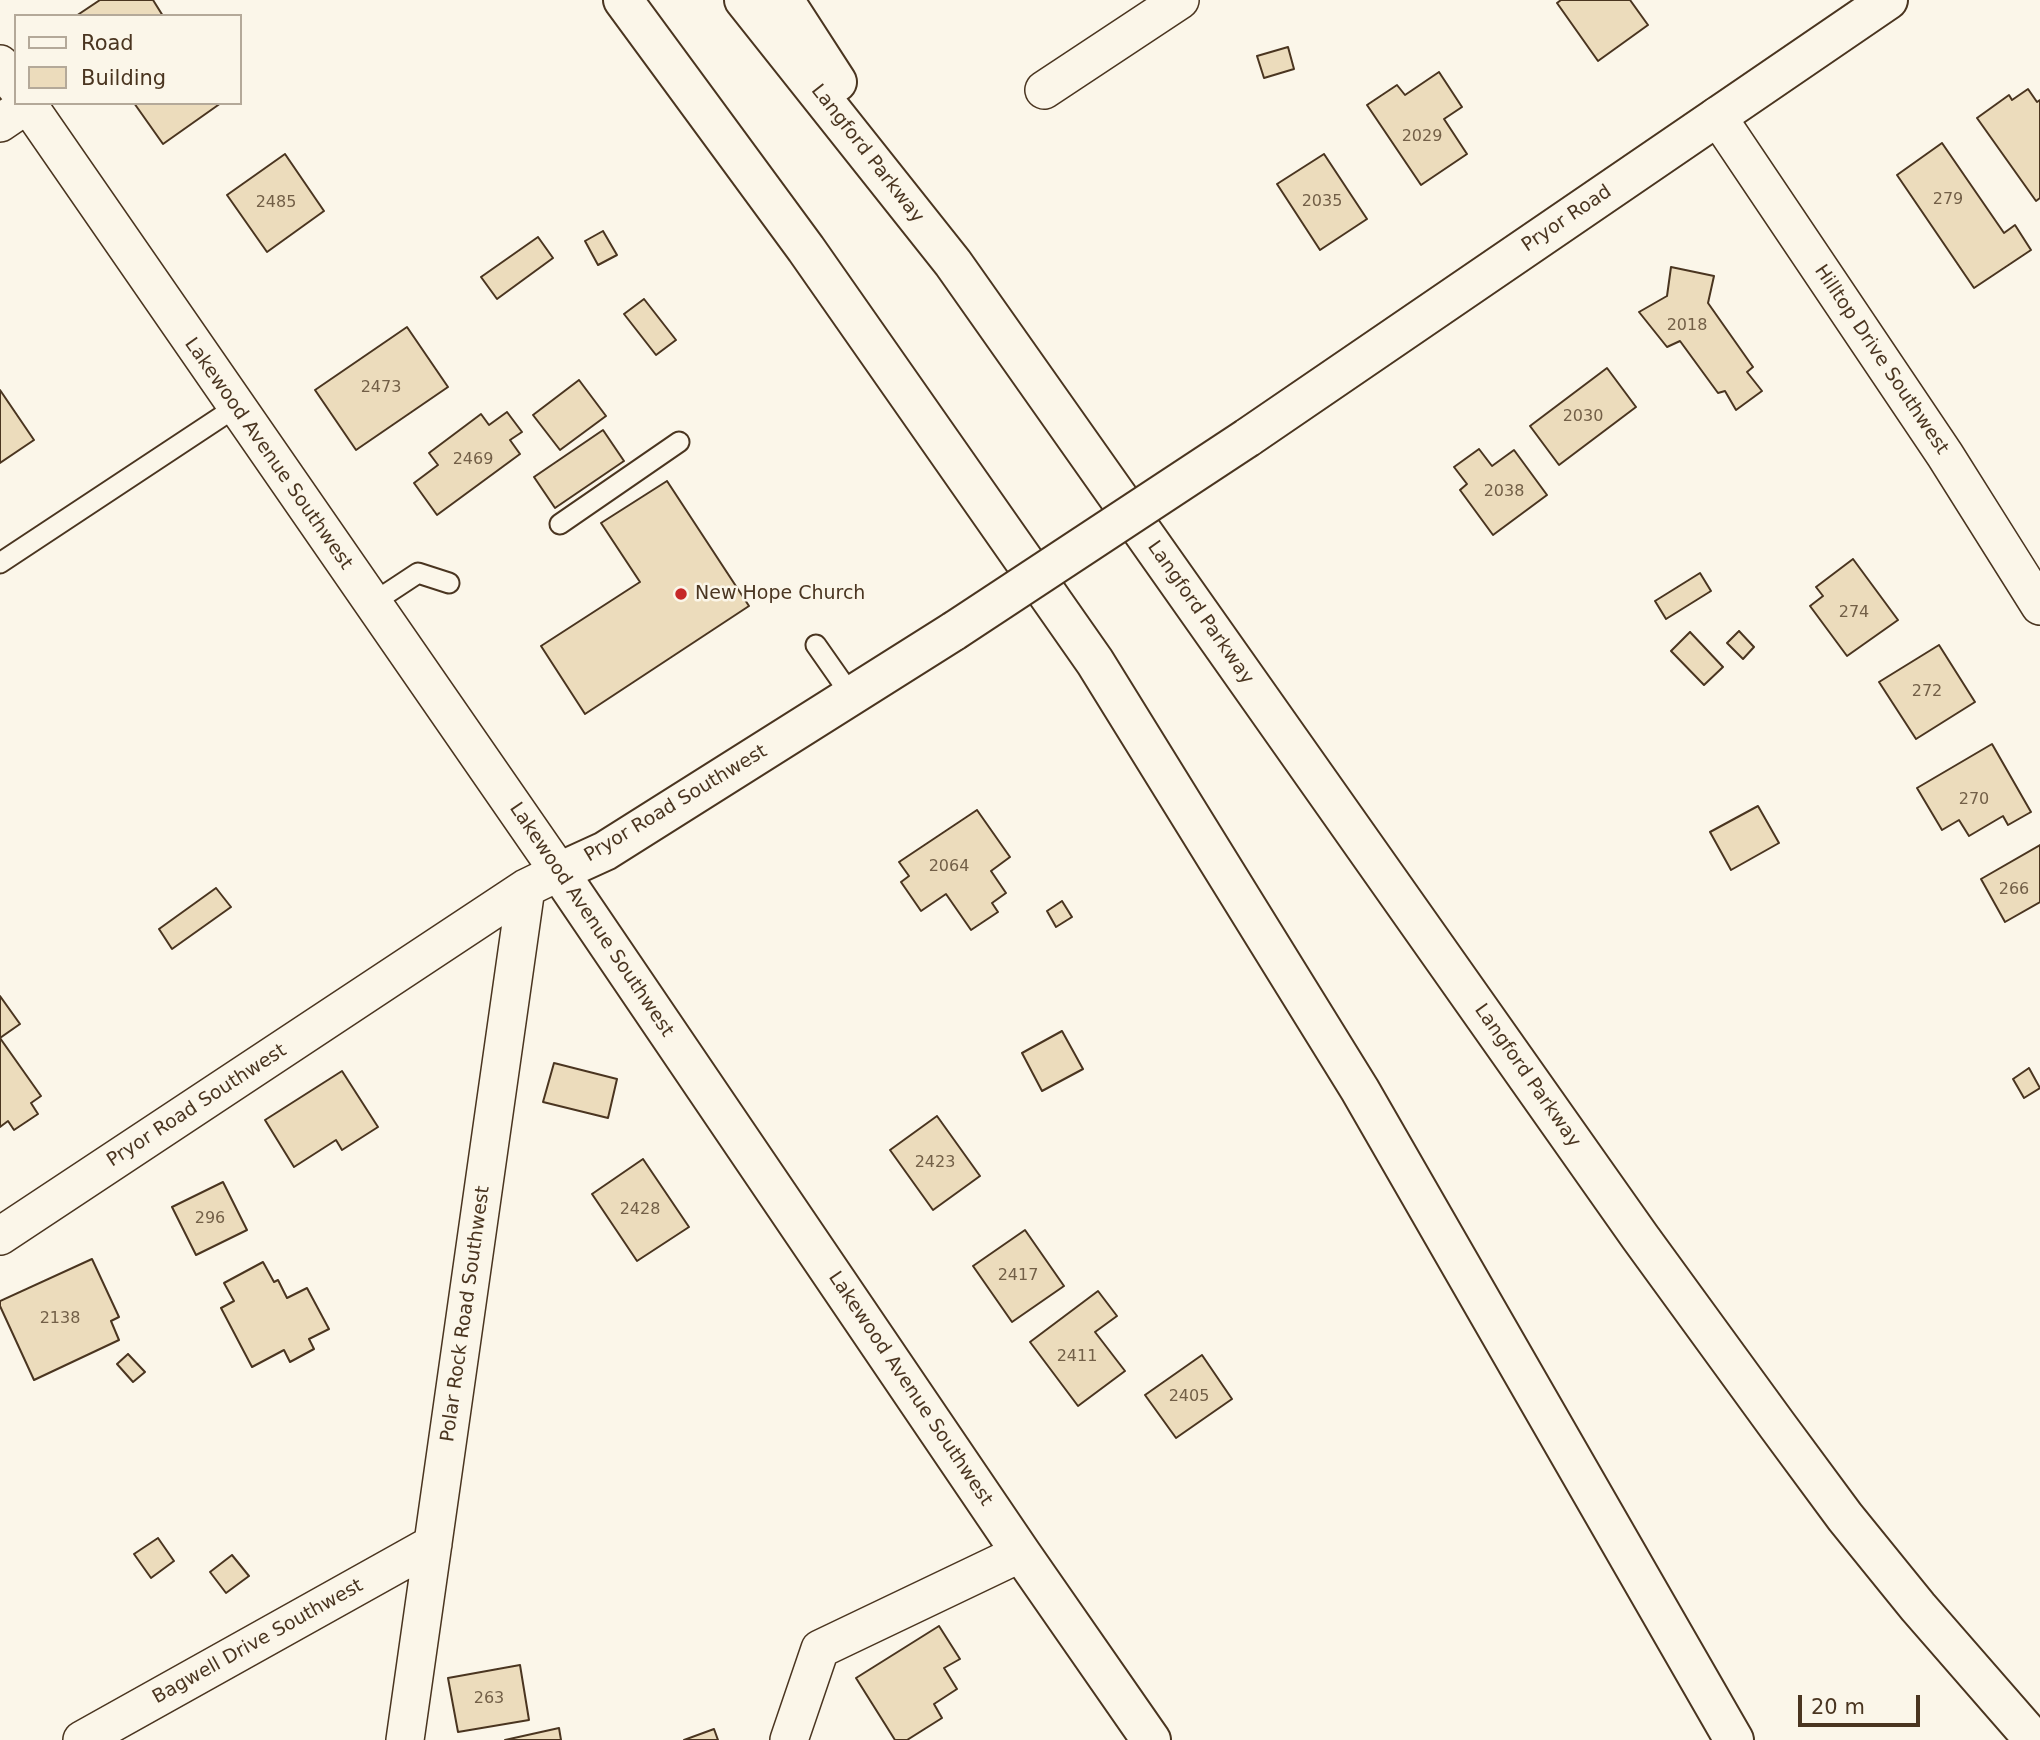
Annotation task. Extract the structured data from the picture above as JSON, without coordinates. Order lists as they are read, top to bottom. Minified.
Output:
{"streets":{"main road":["Langford Parkway","Pryor Road","Lakewood Avenue Southwest","Pryor Road Southwest"],"street":["Hilltop Drive Southwest","Polar Rock Road Southwest","Bagwell Drive Southwest"]},"crossings":[["Pryor Road","Hilltop Drive Southwest"],["Pryor Road","Pryor Road Southwest"],["Lakewood Avenue Southwest","Pryor Road Southwest"],["Pryor Road Southwest","Polar Rock Road Southwest"],["Polar Rock Road Southwest","Bagwell Drive Southwest"]],"places":["New Hope Church"],"house_numbers":["2029","279","2035","2485","2018","2473","2030","2469","2038","274","272","270","2064","266","2423","2428","296","2417","2138","2411","2405","263"],"legend":["Road","Building"],"scale_bar":"20 m"}
